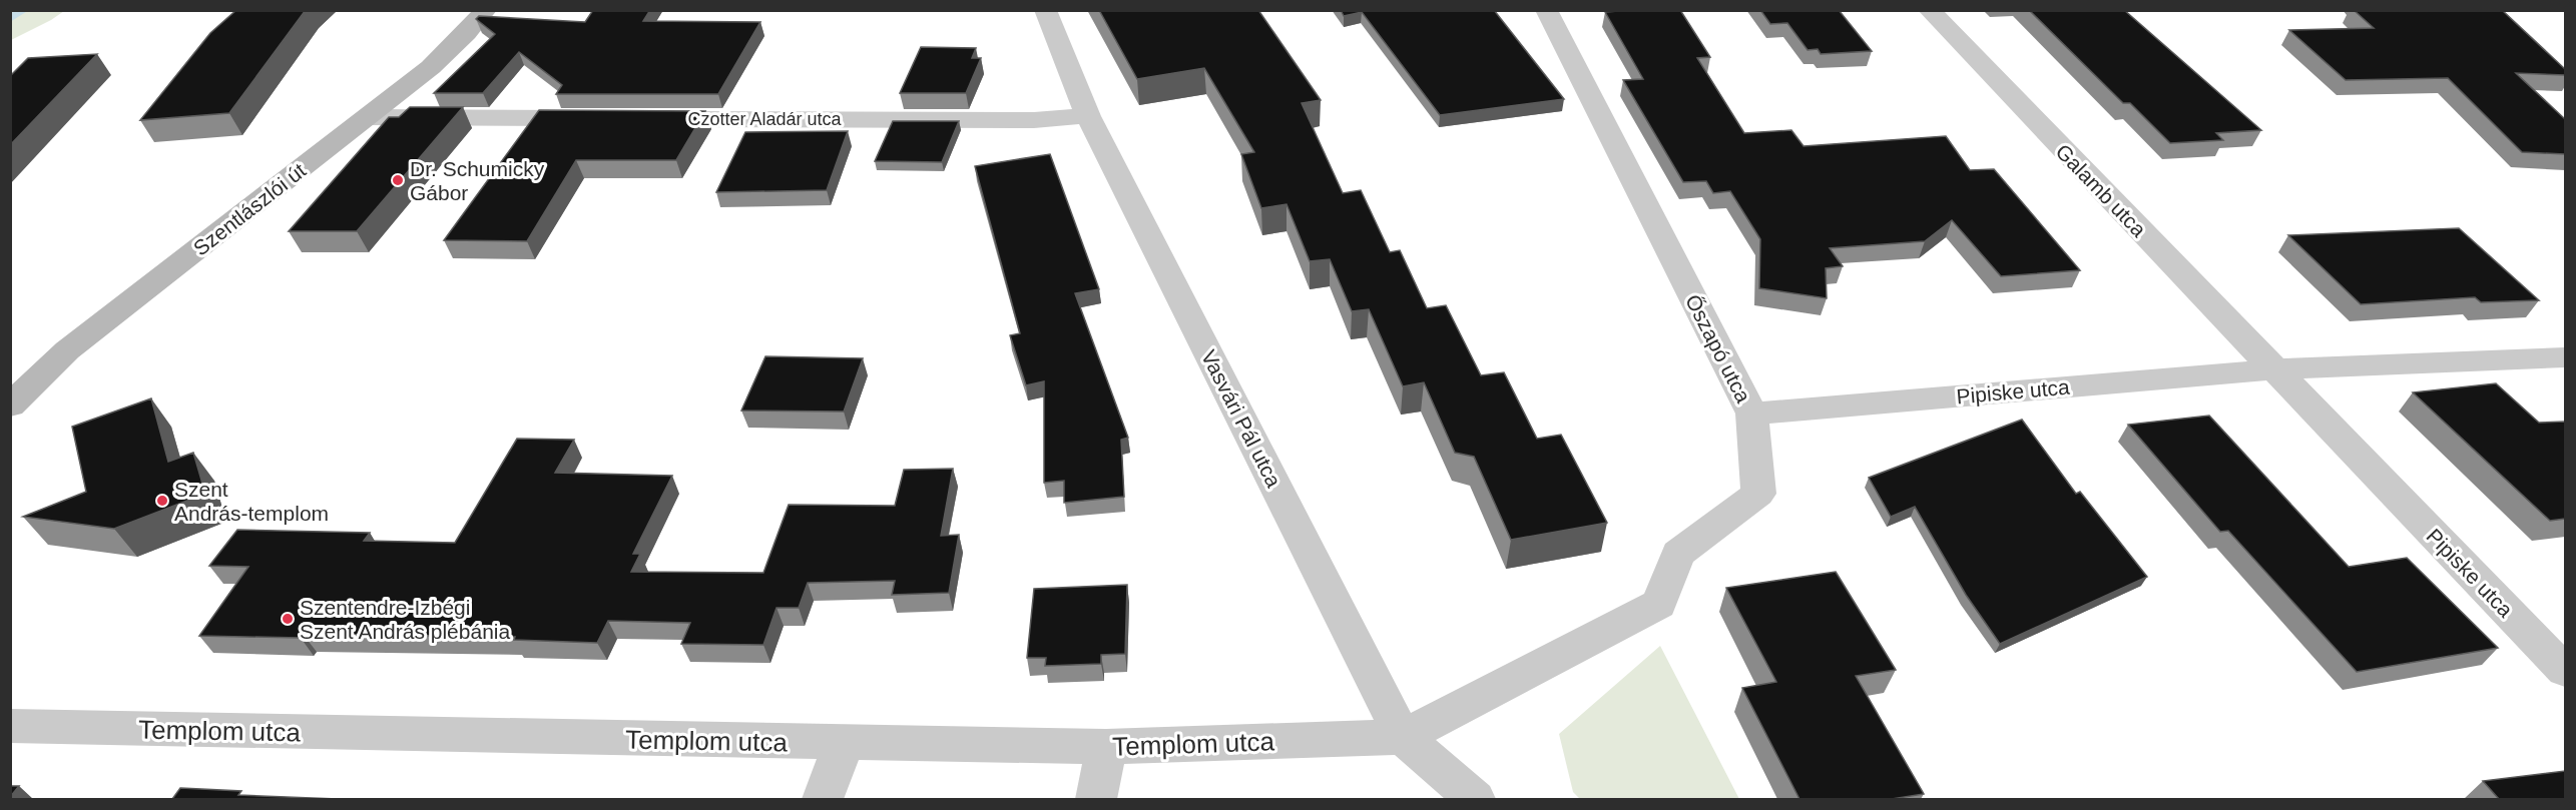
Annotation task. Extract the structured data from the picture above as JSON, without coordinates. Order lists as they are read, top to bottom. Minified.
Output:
{"streets":{"main road":["Szentlászlói út"],"street":["Czotter Aladár utca","Galamb utca","Őszapó utca","Pipiske utca","Vasvári Pál utca","Templom utca"]},"crossings":[["Czotter Aladár utca","Vasvári Pál utca"],["Galamb utca","Pipiske utca"],["Őszapó utca","Pipiske utca"],["Őszapó utca","Vasvári Pál utca"],["Őszapó utca","Templom utca"],["Vasvári Pál utca","Templom utca"]],"places":["Dr. Schumicky Gábor","Szent András-templom","Szentendre-Izbégi Szent András plébánia"]}
